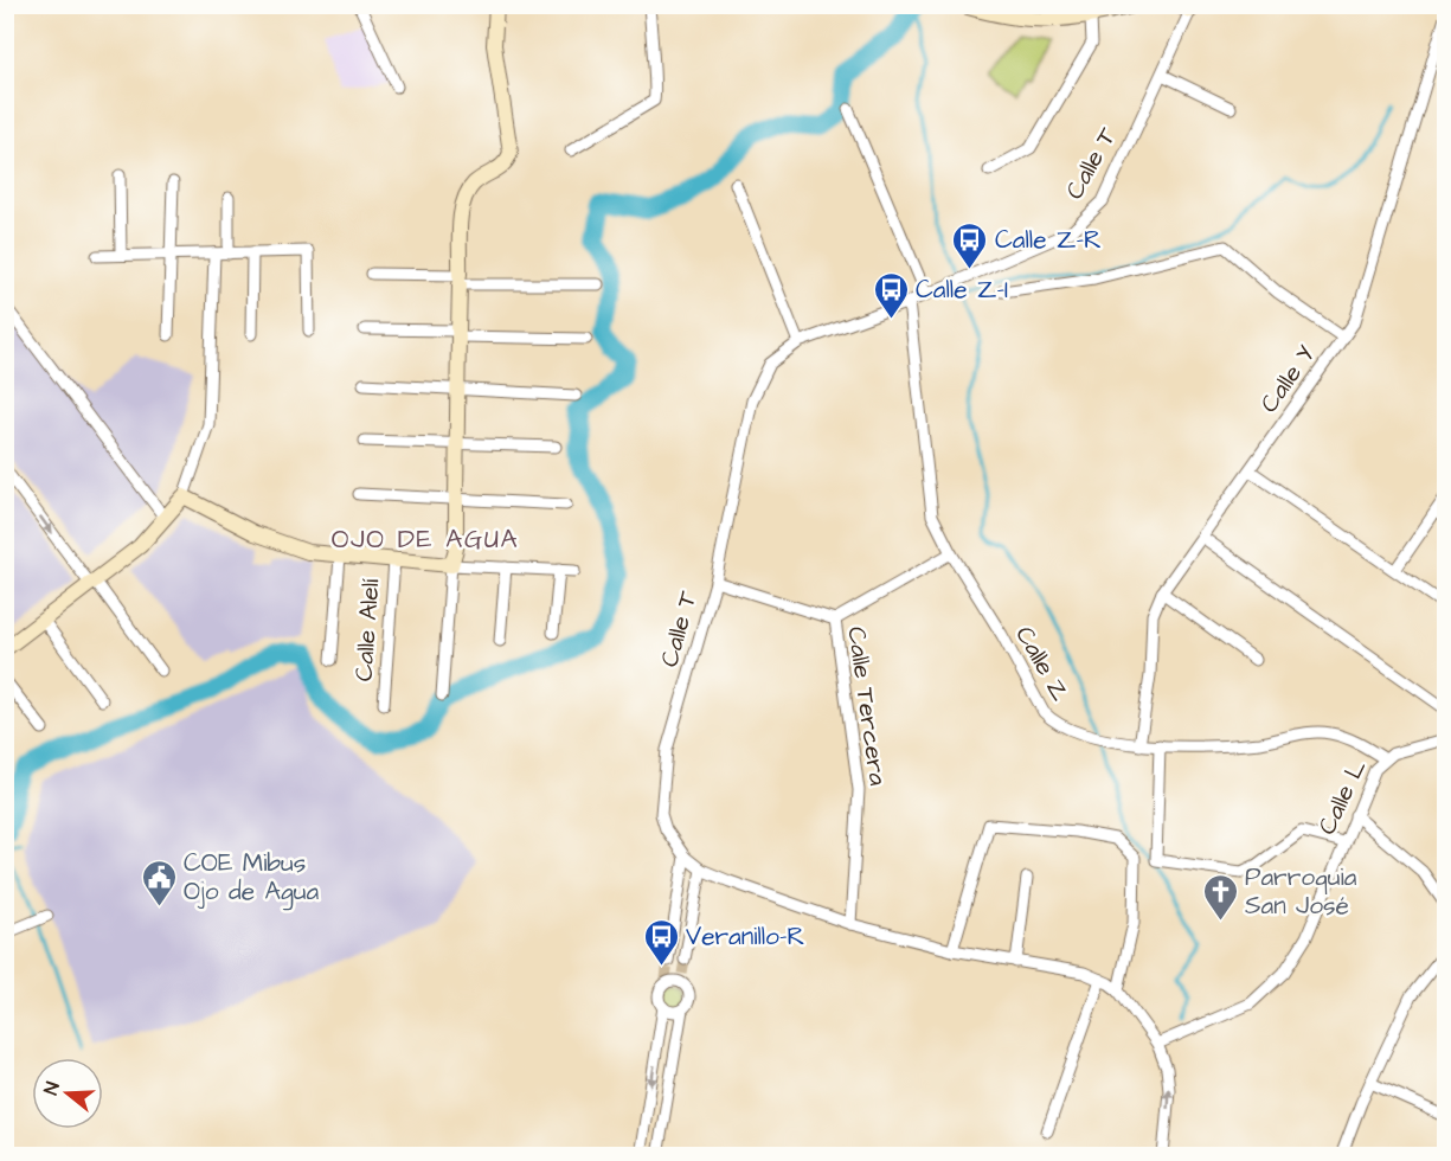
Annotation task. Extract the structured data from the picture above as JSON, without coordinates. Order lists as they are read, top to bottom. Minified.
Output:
{"streets":{"street":["Calle T","Calle Y","Calle Alelí","Calle Z","Calle Tercera","Calle L"]},"crossings":[["Calle T","Calle Z"],["Calle T","Calle Tercera"],["Calle T","Calle L"],["Calle Y","Calle Z"],["Calle Z","Calle L"]],"districts":["OJO DE AGUA"],"places":{"bus stop":["Calle Z-R","Calle Z-I","Veranillo-R"],"public building":["COE Mibus Ojo de Agua"],"church":["Parroquia San José"]},"north":"left"}
